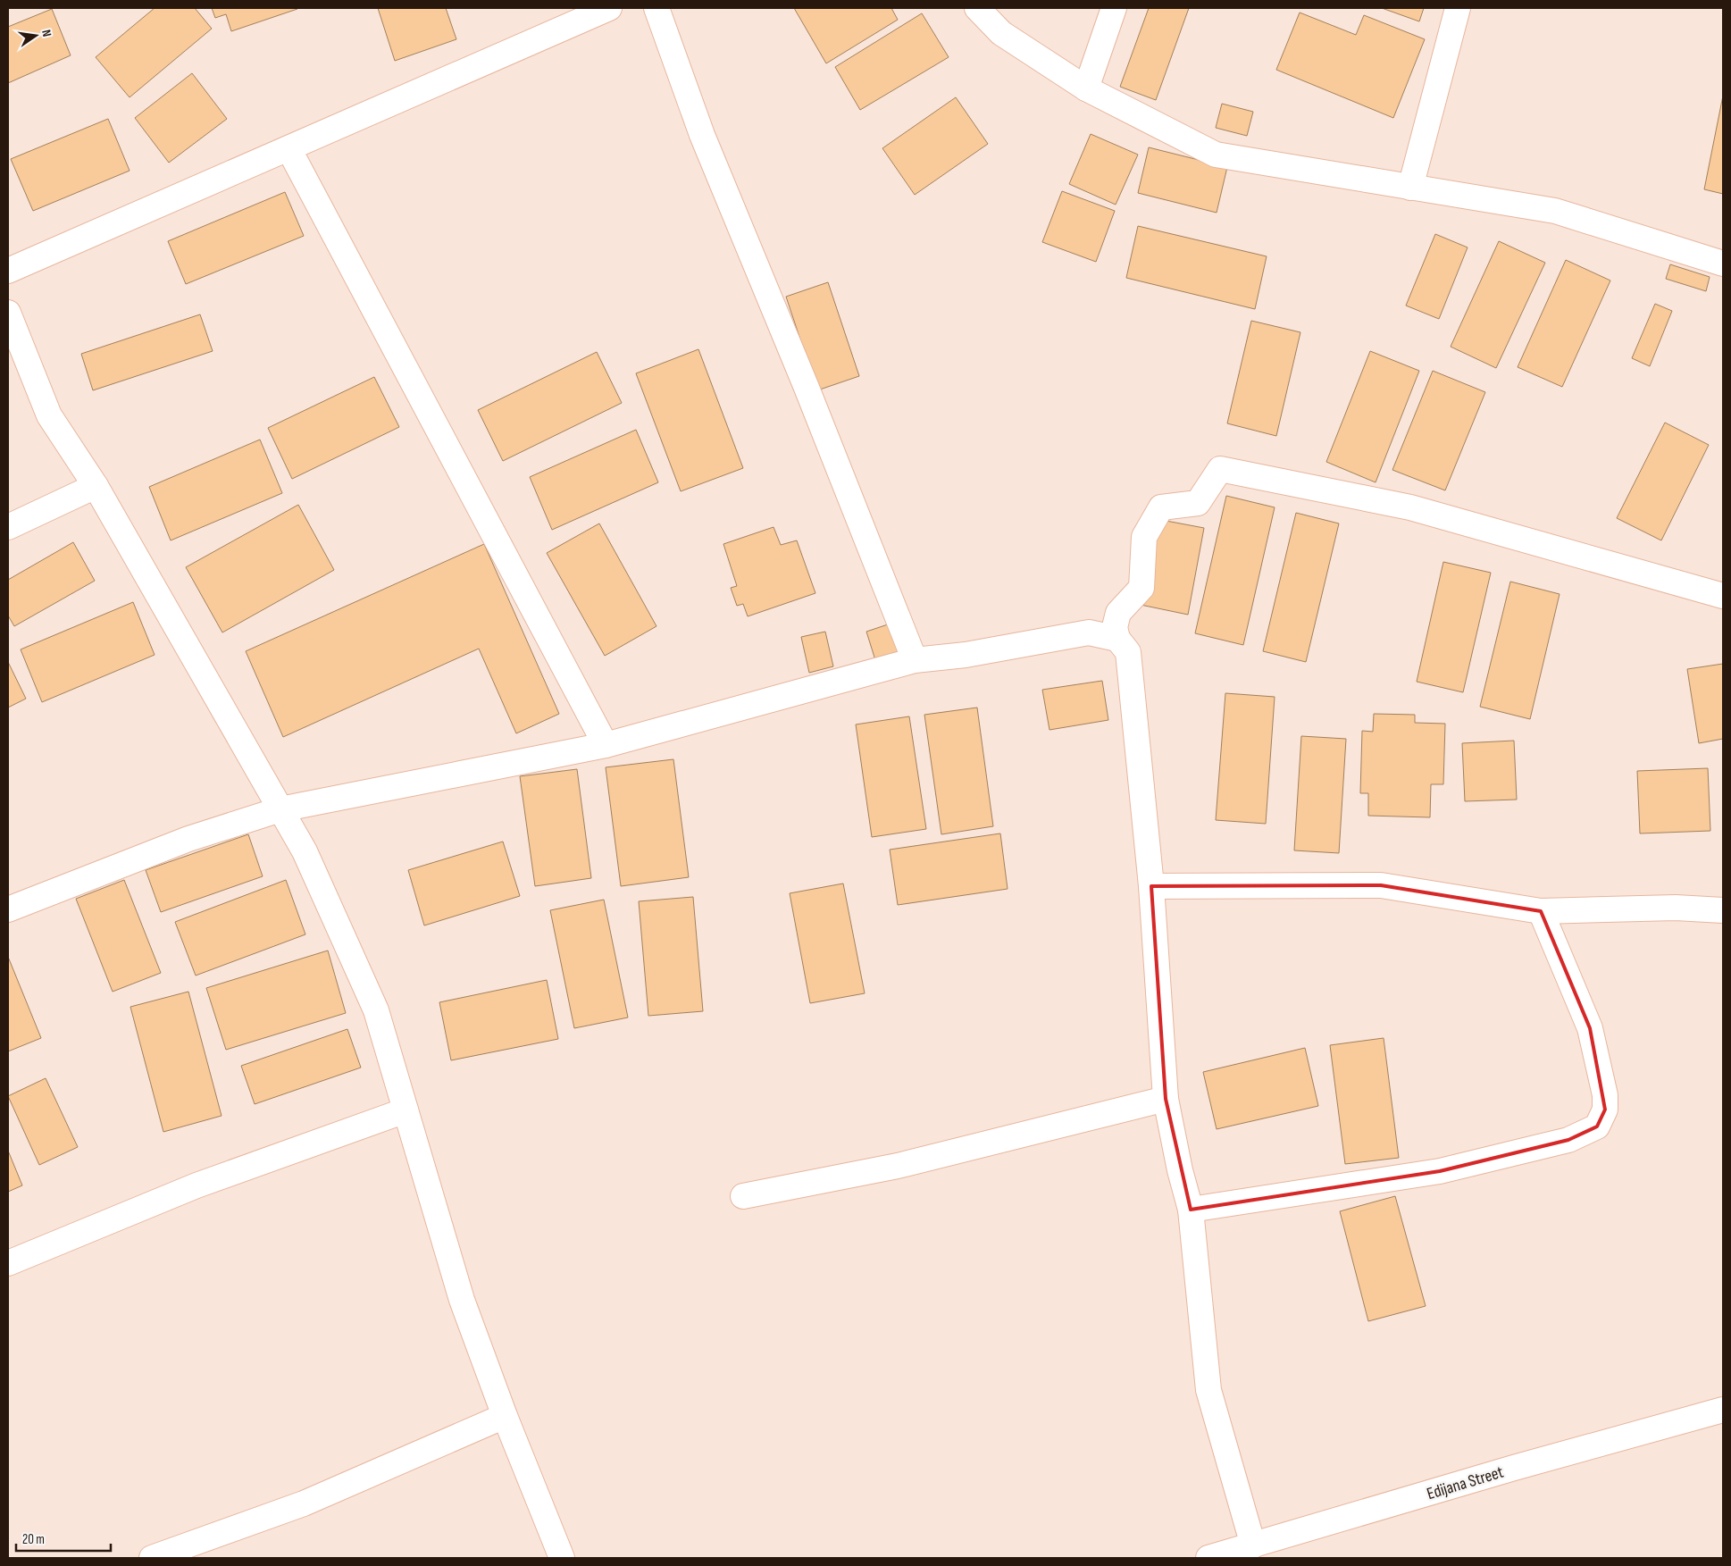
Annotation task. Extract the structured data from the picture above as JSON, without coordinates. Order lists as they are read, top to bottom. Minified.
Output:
{"streets":{"street":["Edijana Street"]},"scale_bar":"20 m","north":"right"}
